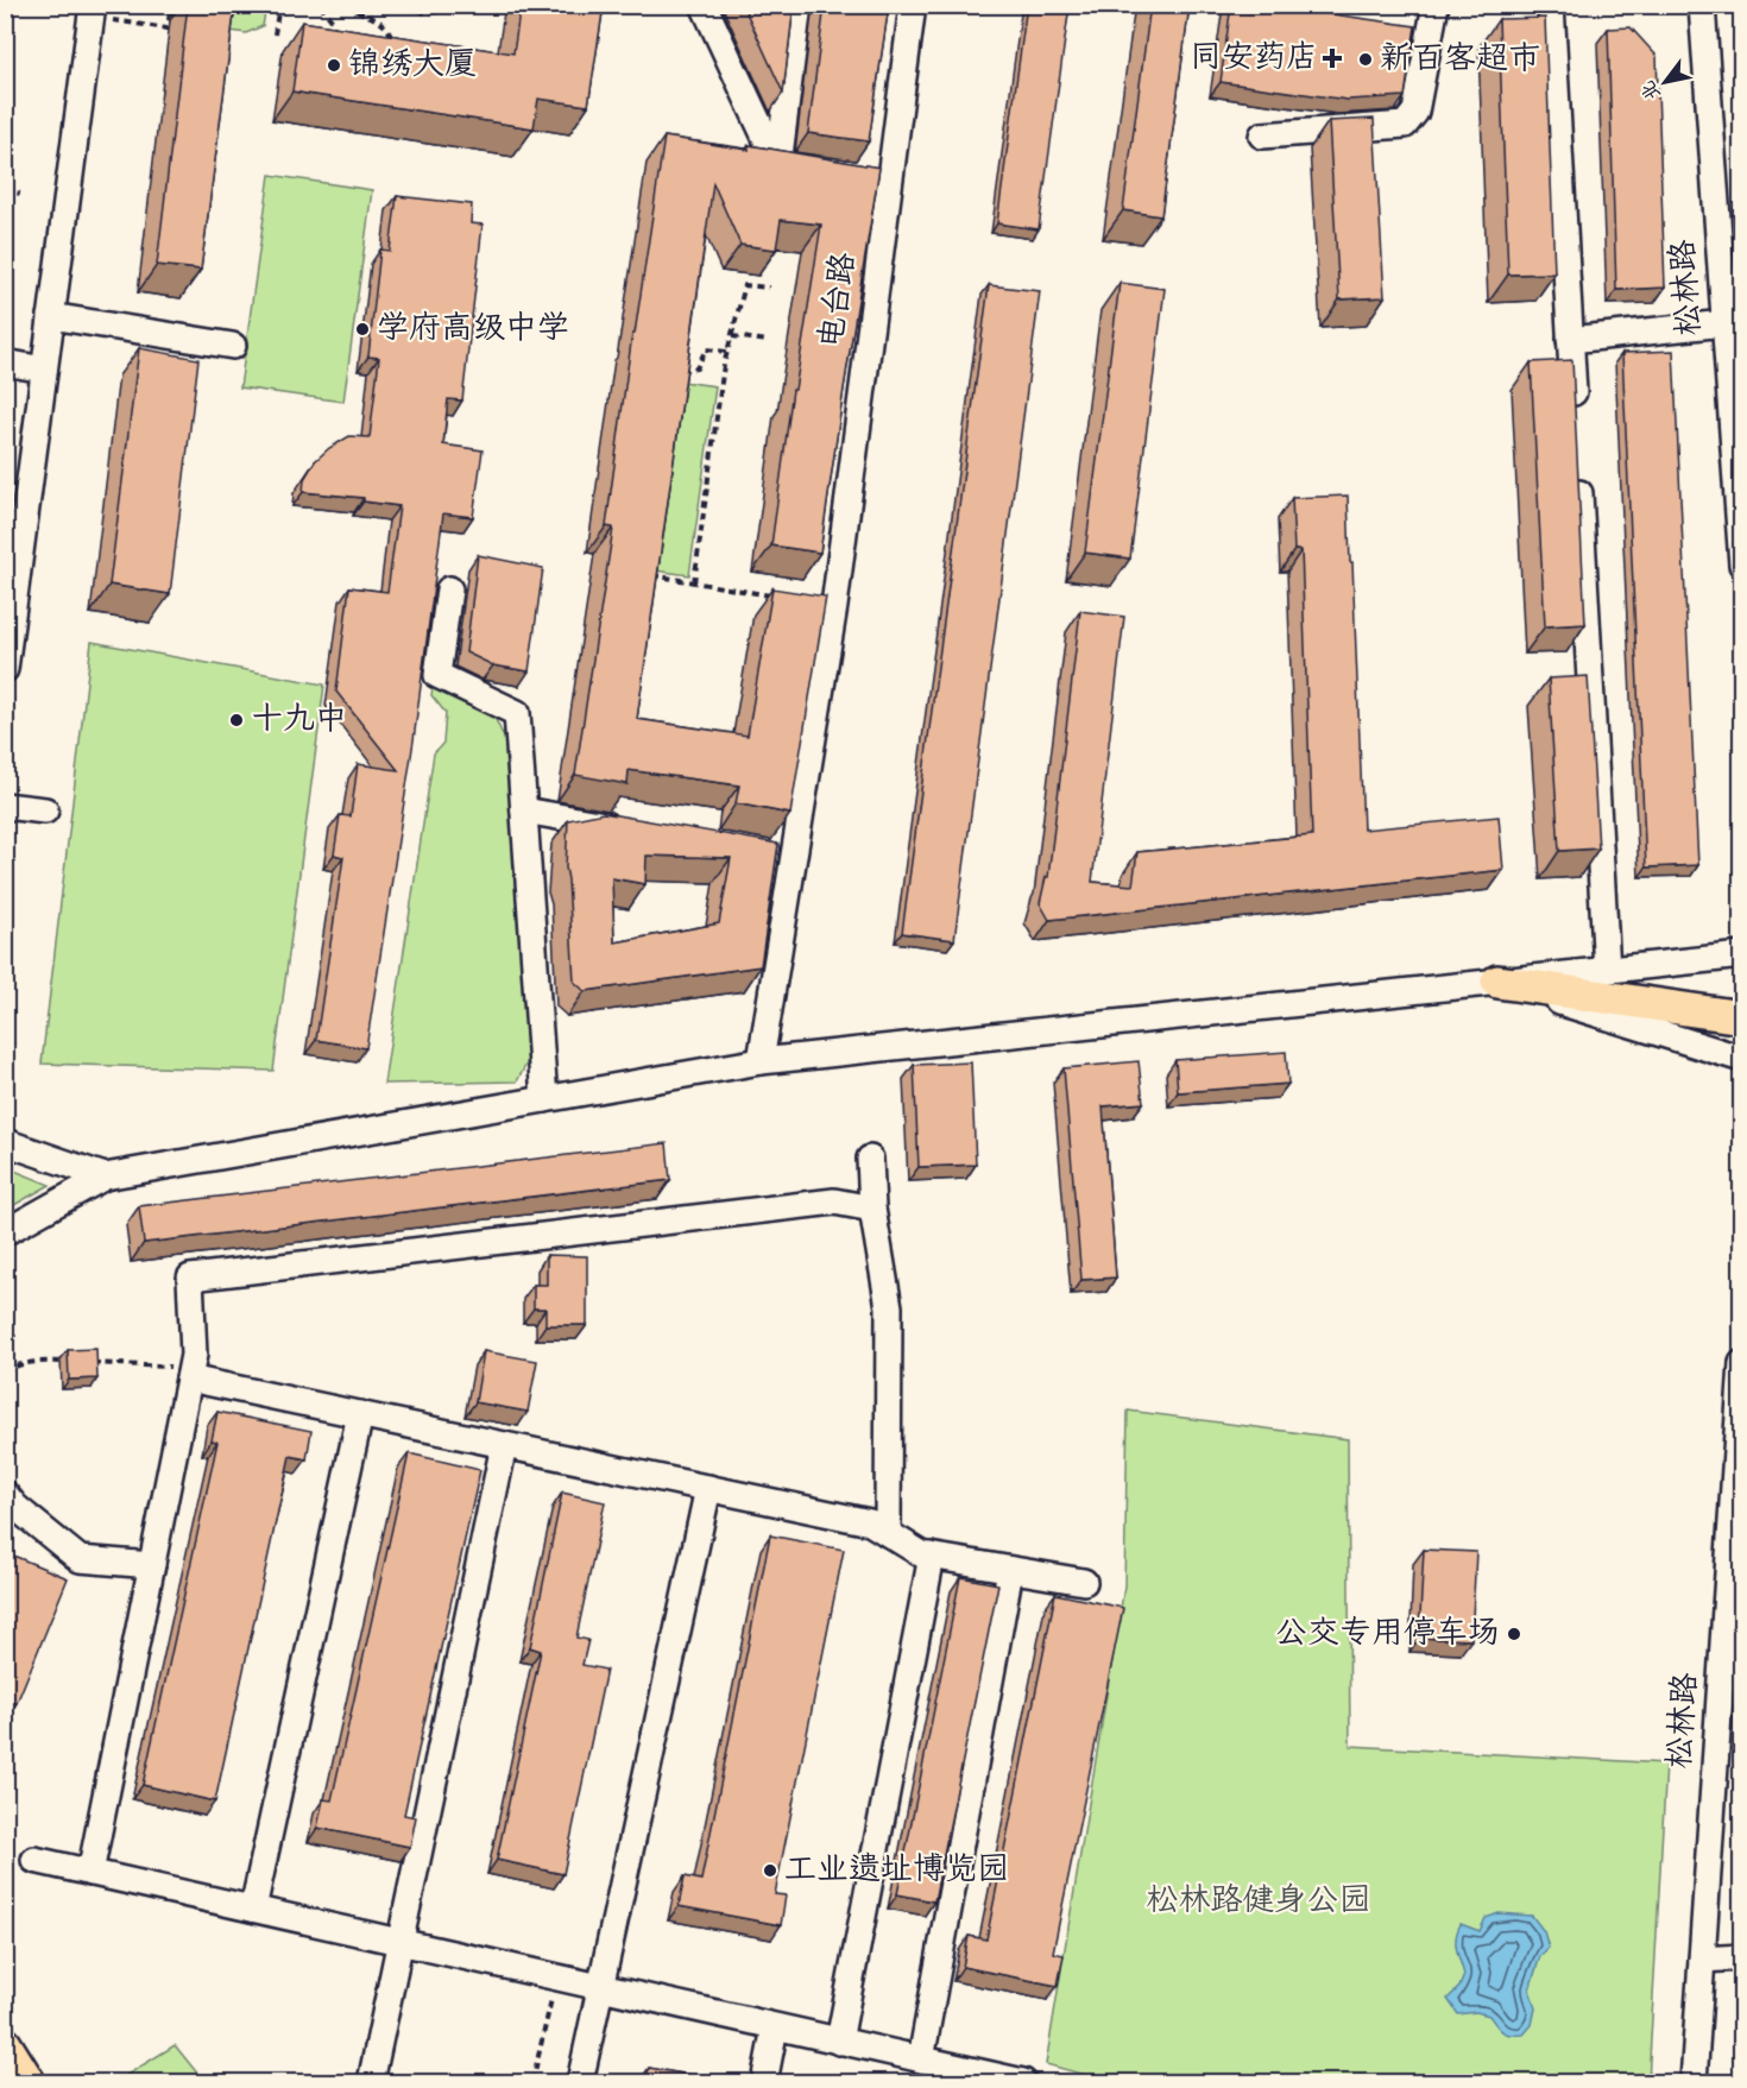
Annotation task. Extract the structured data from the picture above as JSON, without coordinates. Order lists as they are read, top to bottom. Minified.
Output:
{"streets":{"street":["松林路","电台路"]},"parks":["松林路健身公园"],"places":{"health":["同安药店"],"other":["新百客超市","锦绣大厦","学府高级中学","十九中","公交专用停车场","工业遗址博览园"]},"north":"bottom left"}
